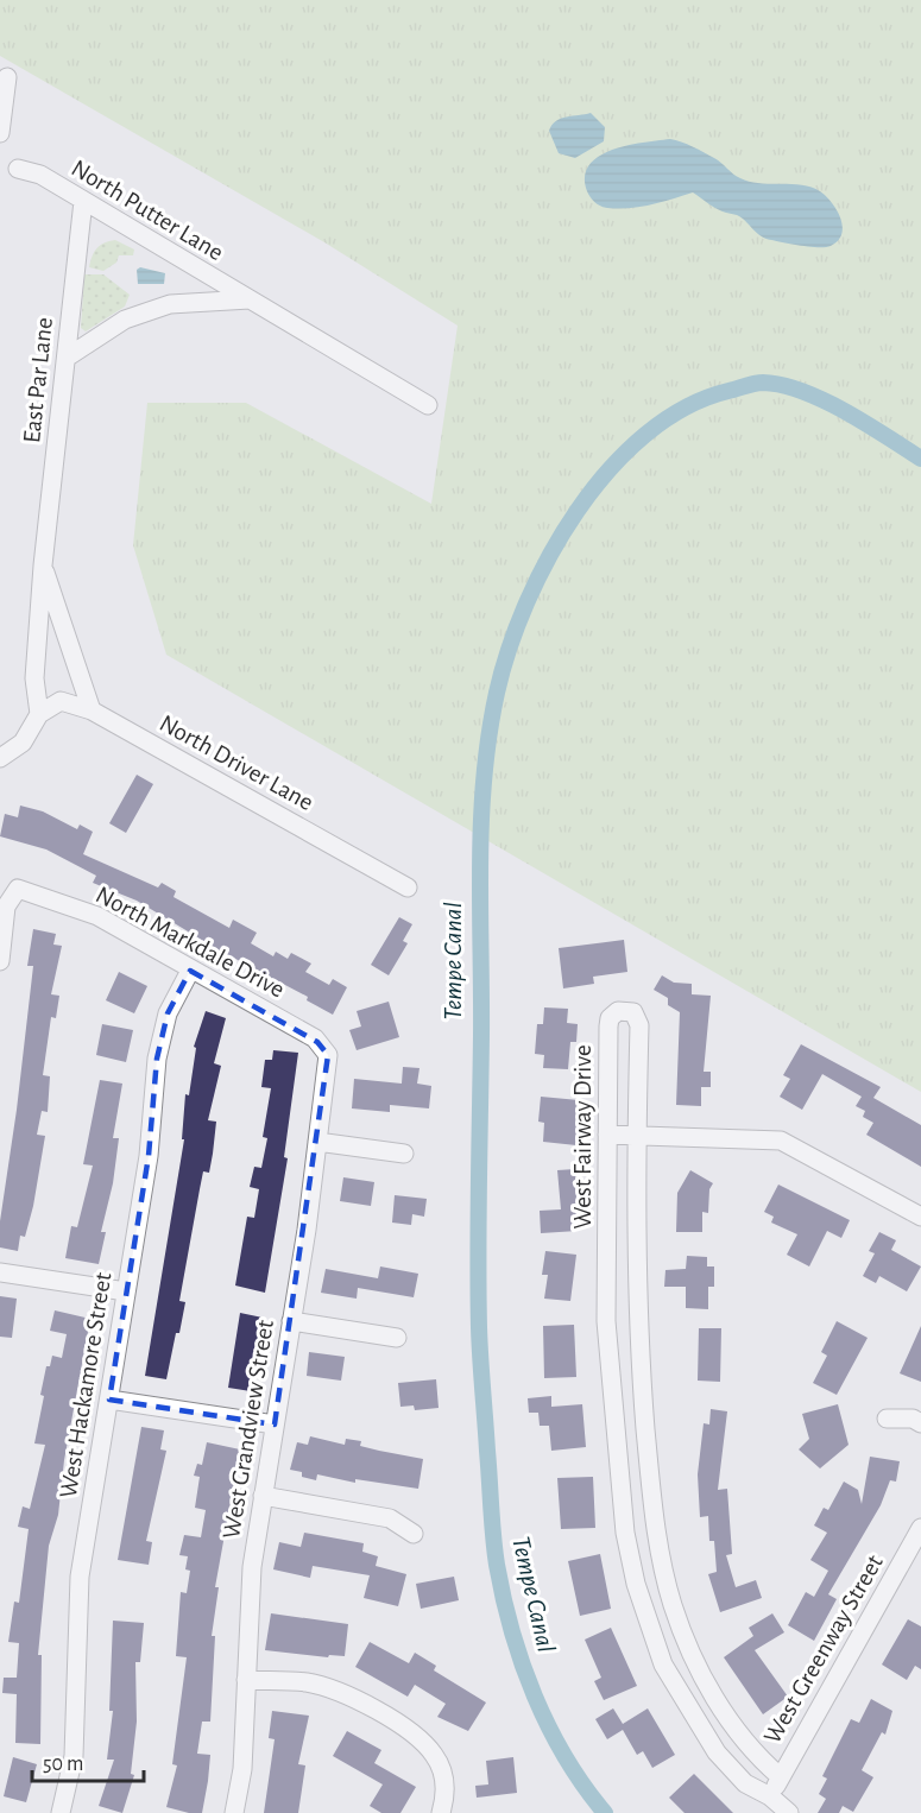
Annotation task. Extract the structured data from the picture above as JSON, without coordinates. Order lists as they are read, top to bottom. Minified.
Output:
{"streets":{"street":["North Putter Lane","East Par Lane","North Driver Lane","North Markdale Drive","West Fairway Drive","West Hackamore Street","West Grandview Street","West Greenway Street"]},"crossings":[["North Putter Lane","East Par Lane"],["East Par Lane","North Driver Lane"],["North Markdale Drive","West Hackamore Street"],["North Markdale Drive","West Grandview Street"],["West Fairway Drive","West Greenway Street"]],"water":["Tempe Canal"],"scale_bar":"50 m"}
